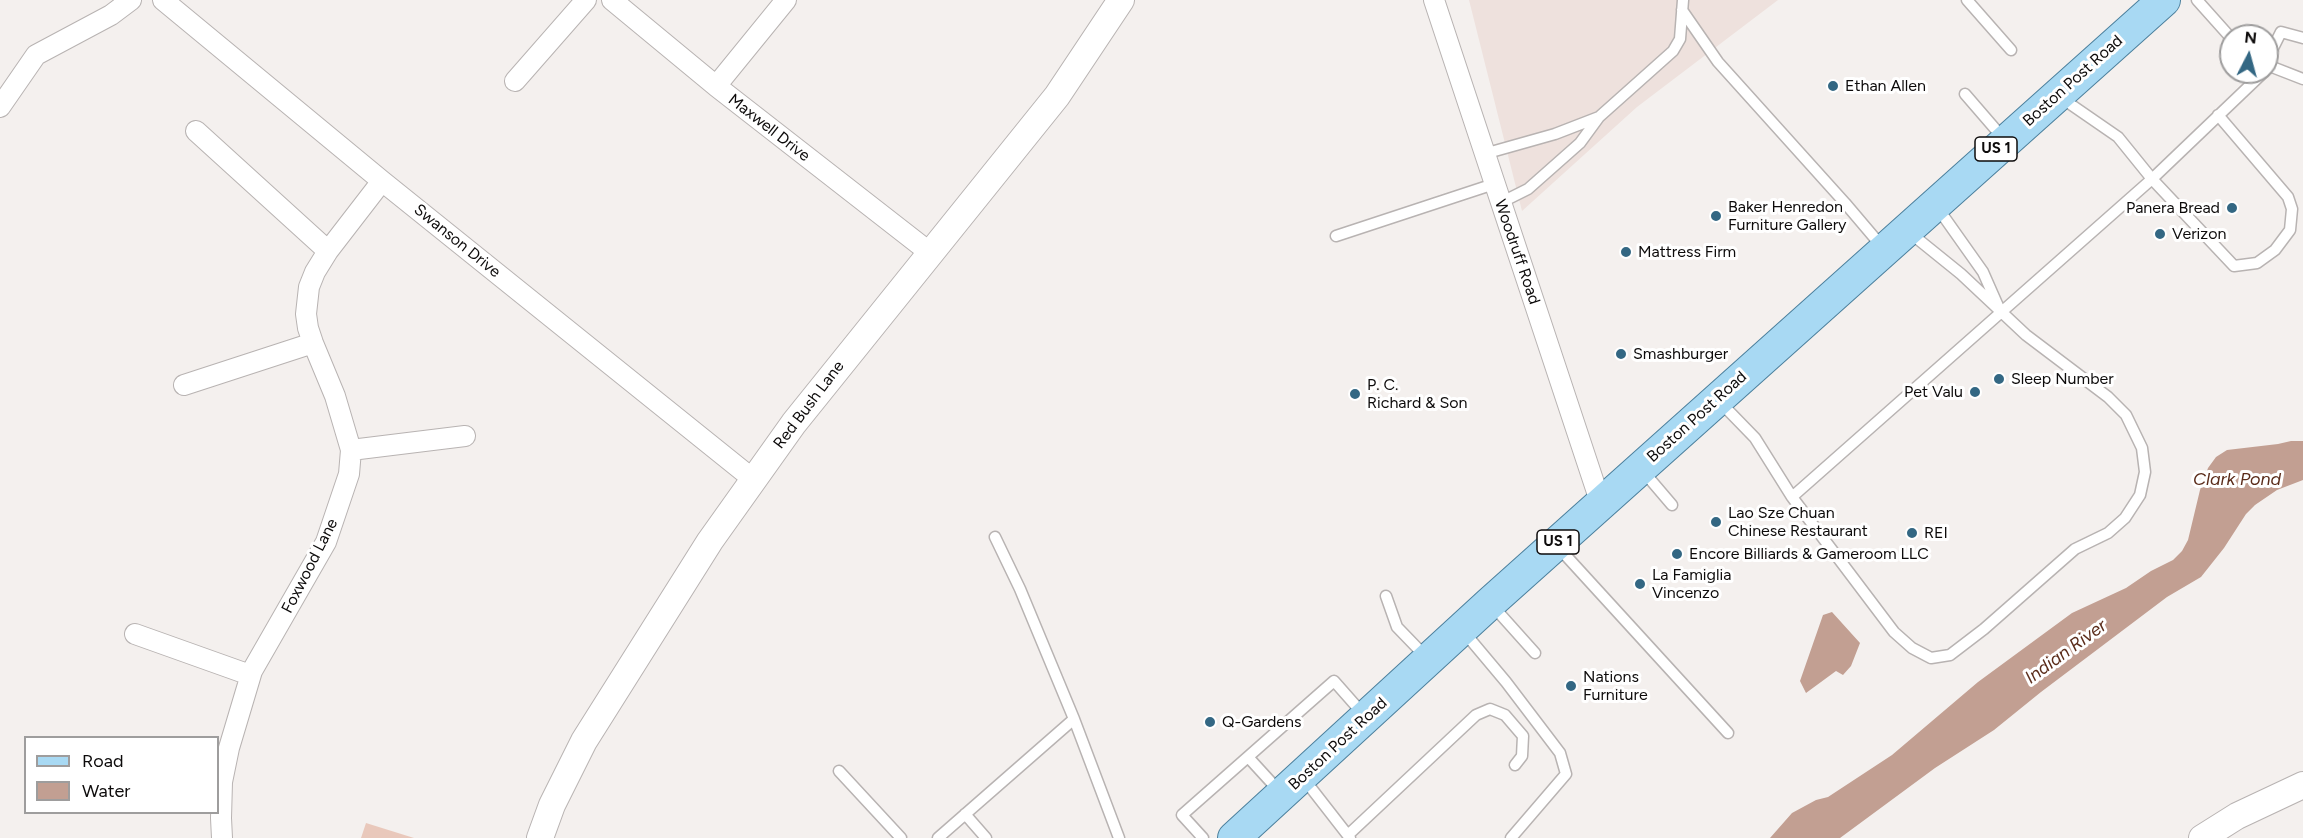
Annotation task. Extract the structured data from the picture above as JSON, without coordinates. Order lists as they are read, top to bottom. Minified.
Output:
{"streets":{"main road":["Boston Post Road","US 1"],"street":["Maxwell Drive","Swanson Drive","Woodruff Road","Red Bush Lane","Foxwood Lane"]},"crossings":[["Boston Post Road","Woodruff Road"],["Maxwell Drive","Red Bush Lane"],["Swanson Drive","Red Bush Lane"],["Swanson Drive","Foxwood Lane"]],"water":["Clark Pond","Indian River"],"places":["Ethan Allen","Panera Bread","Baker Henredon Furniture Gallery","Verizon","Mattress Firm","Smashburger","Sleep Number","Pet Valu","P. C. Richard & Son","Lao Sze Chuan Chinese Restaurant","REI","Encore Billiards & Gameroom LLC","La Famiglia Vincenzo","Nations Furniture","Q-Gardens"],"legend":["Road","Water"],"north":"top"}
